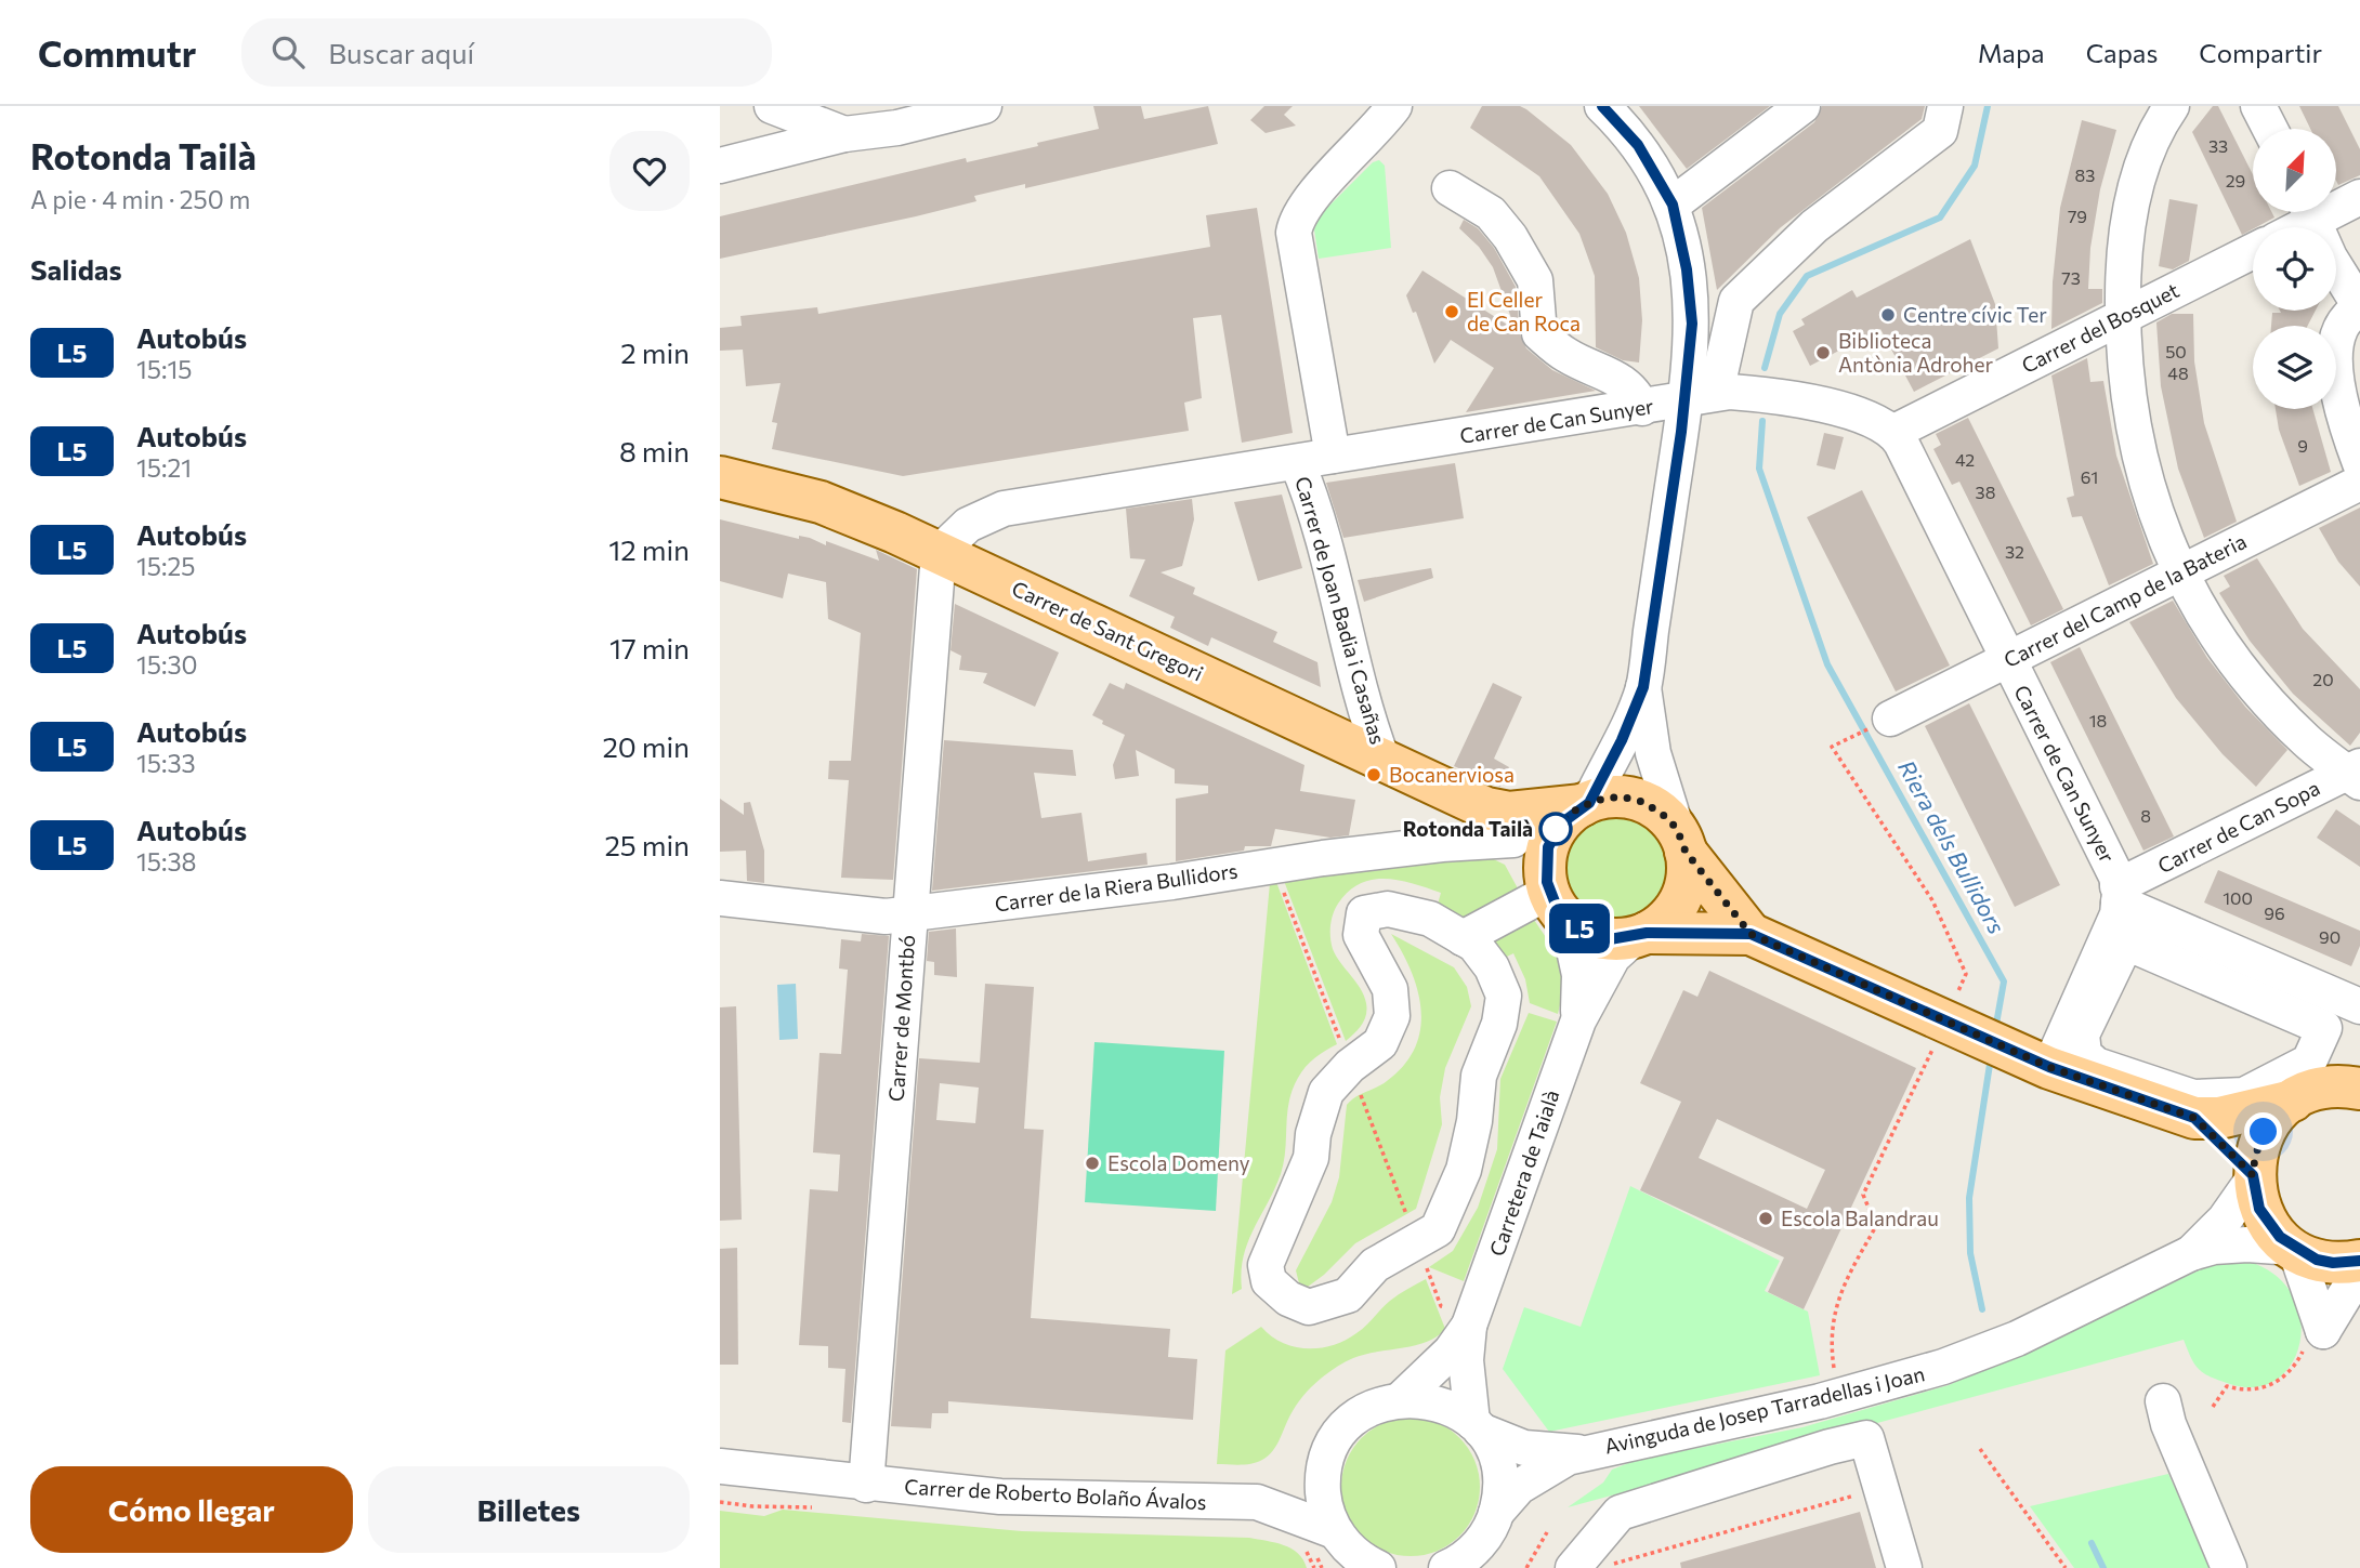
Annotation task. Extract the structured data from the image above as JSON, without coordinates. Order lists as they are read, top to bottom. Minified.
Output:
{"streets":{"main road":["Carrer de Sant Gregori"],"street":["Carrer del Bosquet","Carrer de Can Sunyer","Carrer del Camp de la Bateria","Carrer de Joan Badia i Casañas","Carrer de Can Sopa","Carrer de la Riera Bullidors","Carrer de Montbó","Carretera de Taialà","Avinguda de Josep Tarradellas i Joan","Carrer de Roberto Bolaño Ávalos"]},"crossings":[["Carrer del Bosquet","Carrer de Can Sunyer"],["Carrer de Can Sunyer","Carrer del Camp de la Bateria"],["Carrer de Can Sunyer","Carrer de Joan Badia i Casañas"],["Carrer de Can Sunyer","Carrer de Sant Gregori"],["Carrer de Can Sunyer","Carrer de Can Sopa"],["Carrer de Can Sunyer","Carrer de Montbó"],["Carrer de Joan Badia i Casañas","Carrer de Sant Gregori"],["Carrer de Sant Gregori","Carrer de la Riera Bullidors"],["Carrer de Sant Gregori","Carrer de Montbó"],["Carrer de Sant Gregori","Carretera de Taialà"],["Carrer de la Riera Bullidors","Carrer de Montbó"],["Carrer de Montbó","Carrer de Roberto Bolaño Ávalos"],["Carretera de Taialà","Avinguda de Josep Tarradellas i Joan"]],"water":["Riera dels Bullidors"],"places":["El Celler de Can Roca","Centre cívic Ter","Biblioteca Antònia Adroher","Bocanerviosa","Rotonda Tailà","Escola Domeny","Escola Balandrau"],"lines":["bus line L5"],"house_numbers":["33","83","29","79","73","50","48","9","42","61","38","32","20","18","8","100","96","90"],"north":"top right","page":{"header":"Commutr","search":"Buscar aquí","nav":["Mapa","Capas","Compartir"],"heading":[["Rotonda Tailà","A pie · 4 min · 250 m"],"Salidas"],"on_map":"L5","list":[{"mark":"L5","name":"Autobús","note":"15:15","value":"2 min"},{"mark":"L5","name":"Autobús","note":"15:21","value":"8 min"},{"mark":"L5","name":"Autobús","note":"15:25","value":"12 min"},{"mark":"L5","name":"Autobús","note":"15:30","value":"17 min"},{"mark":"L5","name":"Autobús","note":"15:33","value":"20 min"},{"mark":"L5","name":"Autobús","note":"15:38","value":"25 min"}],"buttons":["Cómo llegar","Billetes"]}}
